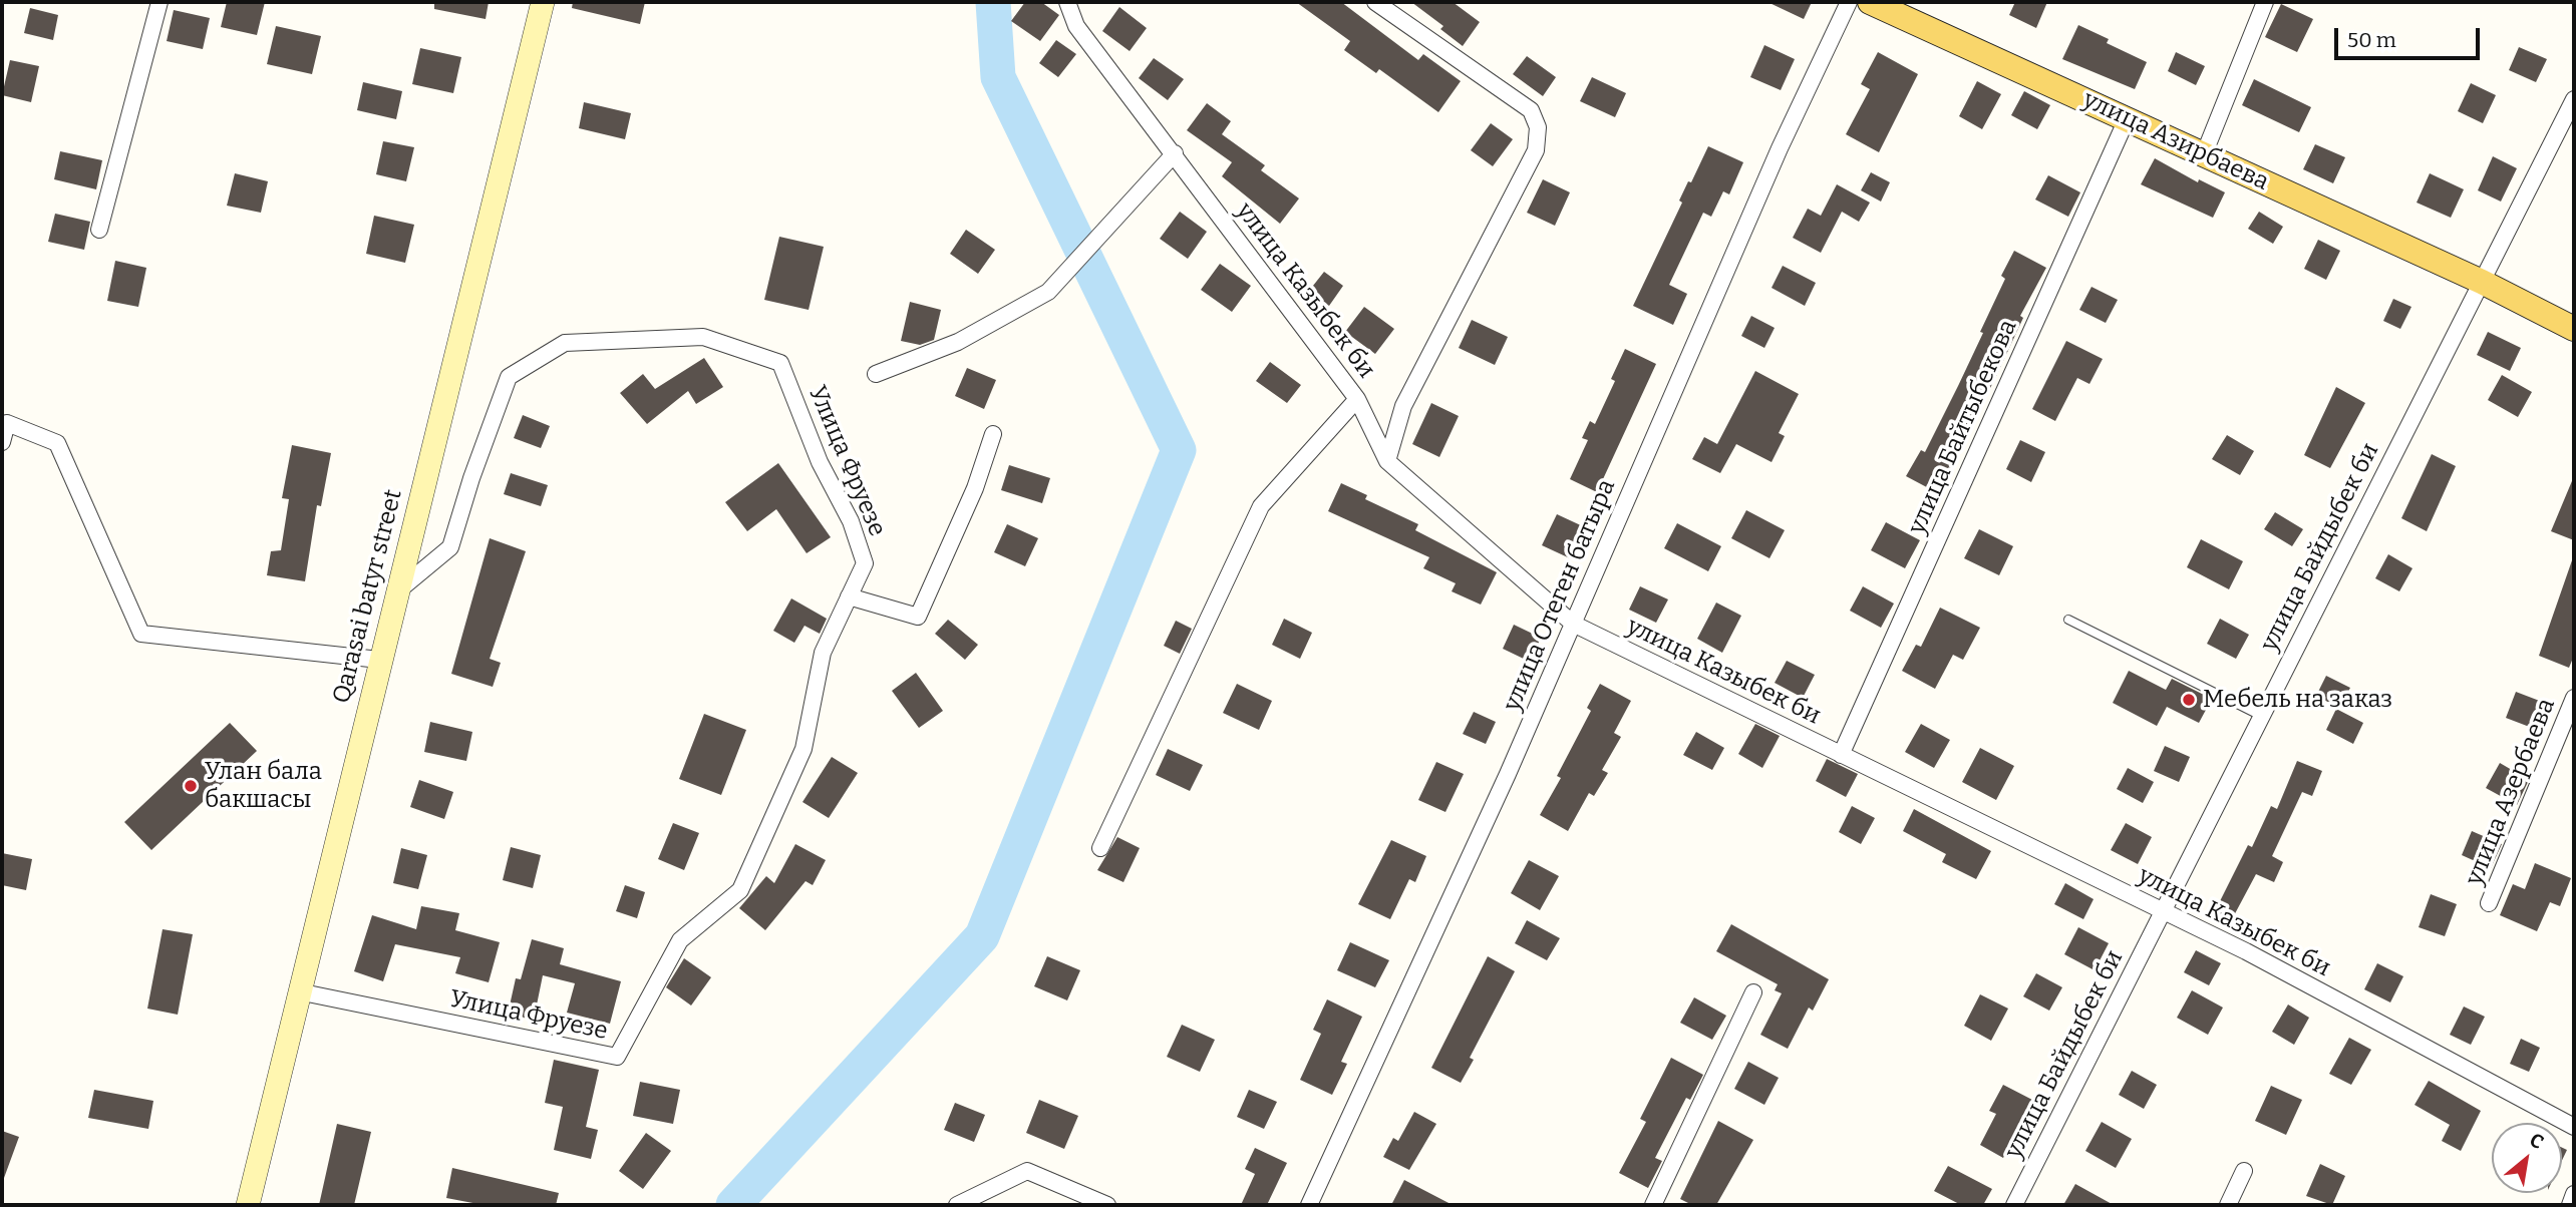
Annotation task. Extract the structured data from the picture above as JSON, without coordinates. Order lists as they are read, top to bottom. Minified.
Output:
{"streets":{"main road":["улица Азирбаева","Qarasai batyr street"],"street":["улица Казыбек би","улица Байтыбекова","Улица Фруезе","улица Байдыбек би","улица Отеген батыра","улица Азербаева"]},"crossings":[["улица Азирбаева","улица Байтыбекова"],["улица Азирбаева","улица Байдыбек би"],["улица Казыбек би","улица Байтыбекова"],["улица Казыбек би","улица Байдыбек би"],["улица Казыбек би","улица Отеген батыра"],["Улица Фруезе","Qarasai batyr street"]],"places":["Мебель на заказ","Улан бала бакшасы"],"scale_bar":"50 m","north":"top right"}
